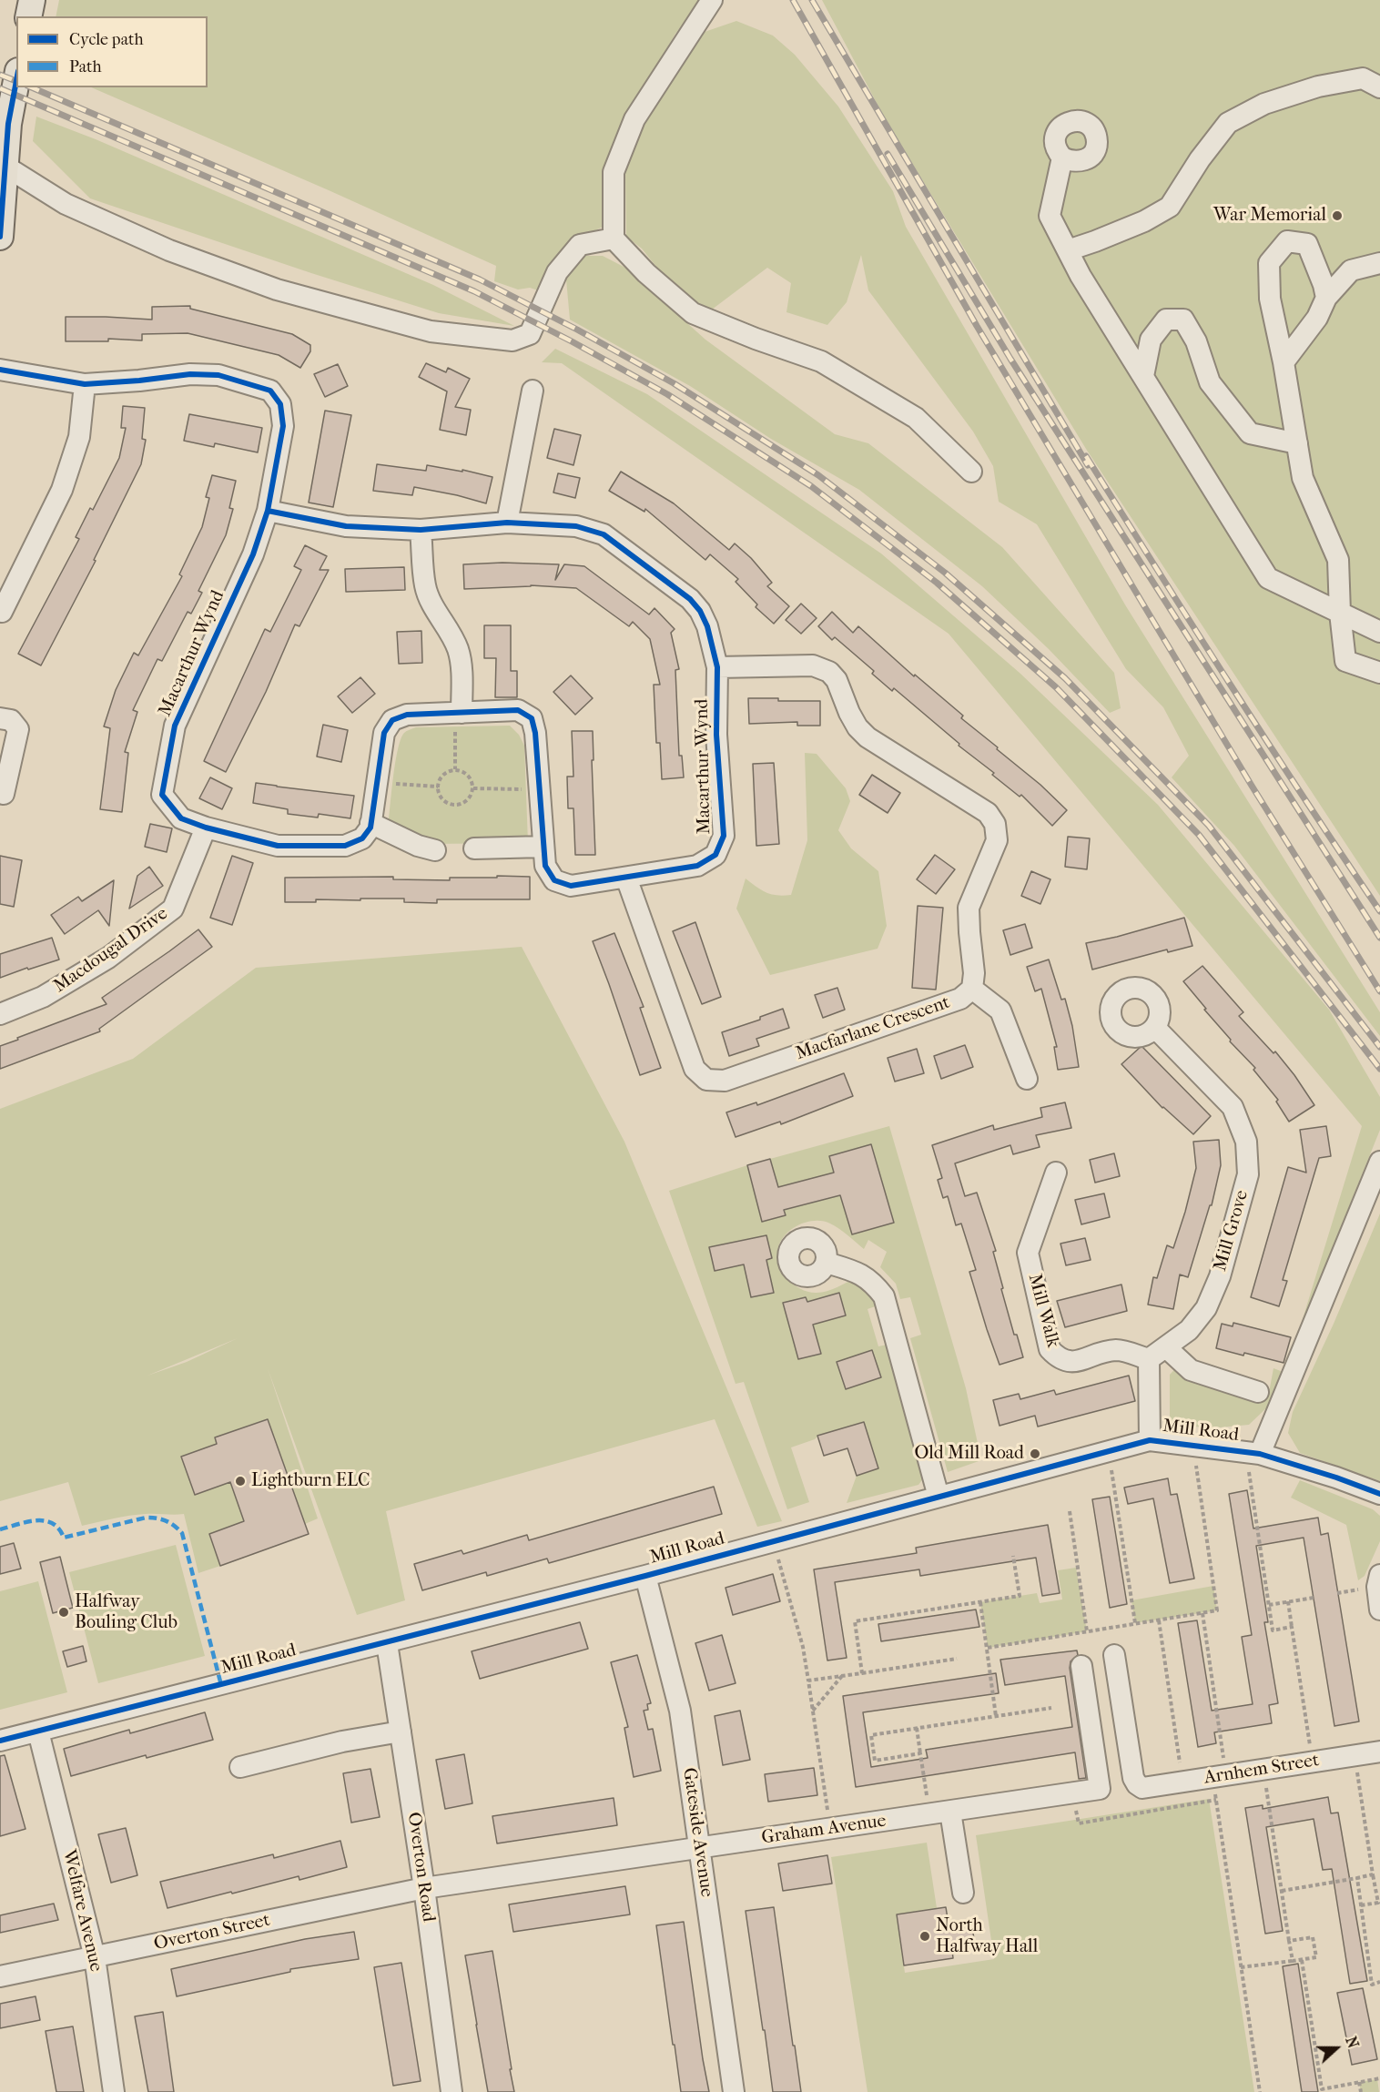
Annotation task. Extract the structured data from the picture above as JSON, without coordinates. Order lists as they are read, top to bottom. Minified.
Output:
{"streets":{"street":["Macarthur Wynd","Macdougal Drive","Macfarlane Crescent","Mill Grove","Mill Walk","Mill Road","Arnhem Street","Graham Avenue","Gateside Avenue","Overton Road","Welfare Avenue","Overton Street"]},"crossings":[["Macarthur Wynd","Macdougal Drive"],["Macarthur Wynd","Macfarlane Crescent"],["Mill Grove","Mill Walk"],["Mill Road","Gateside Avenue"],["Mill Road","Overton Road"],["Mill Road","Welfare Avenue"],["Graham Avenue","Gateside Avenue"],["Graham Avenue","Overton Road"],["Graham Avenue","Overton Street"],["Overton Road","Overton Street"],["Welfare Avenue","Overton Street"]],"places":["War Memorial","Old Mill Road","Lightburn ELC","Halfway Bouling Club","North Halfway Hall"],"legend":["Cycle path","Path"],"north":"right"}
